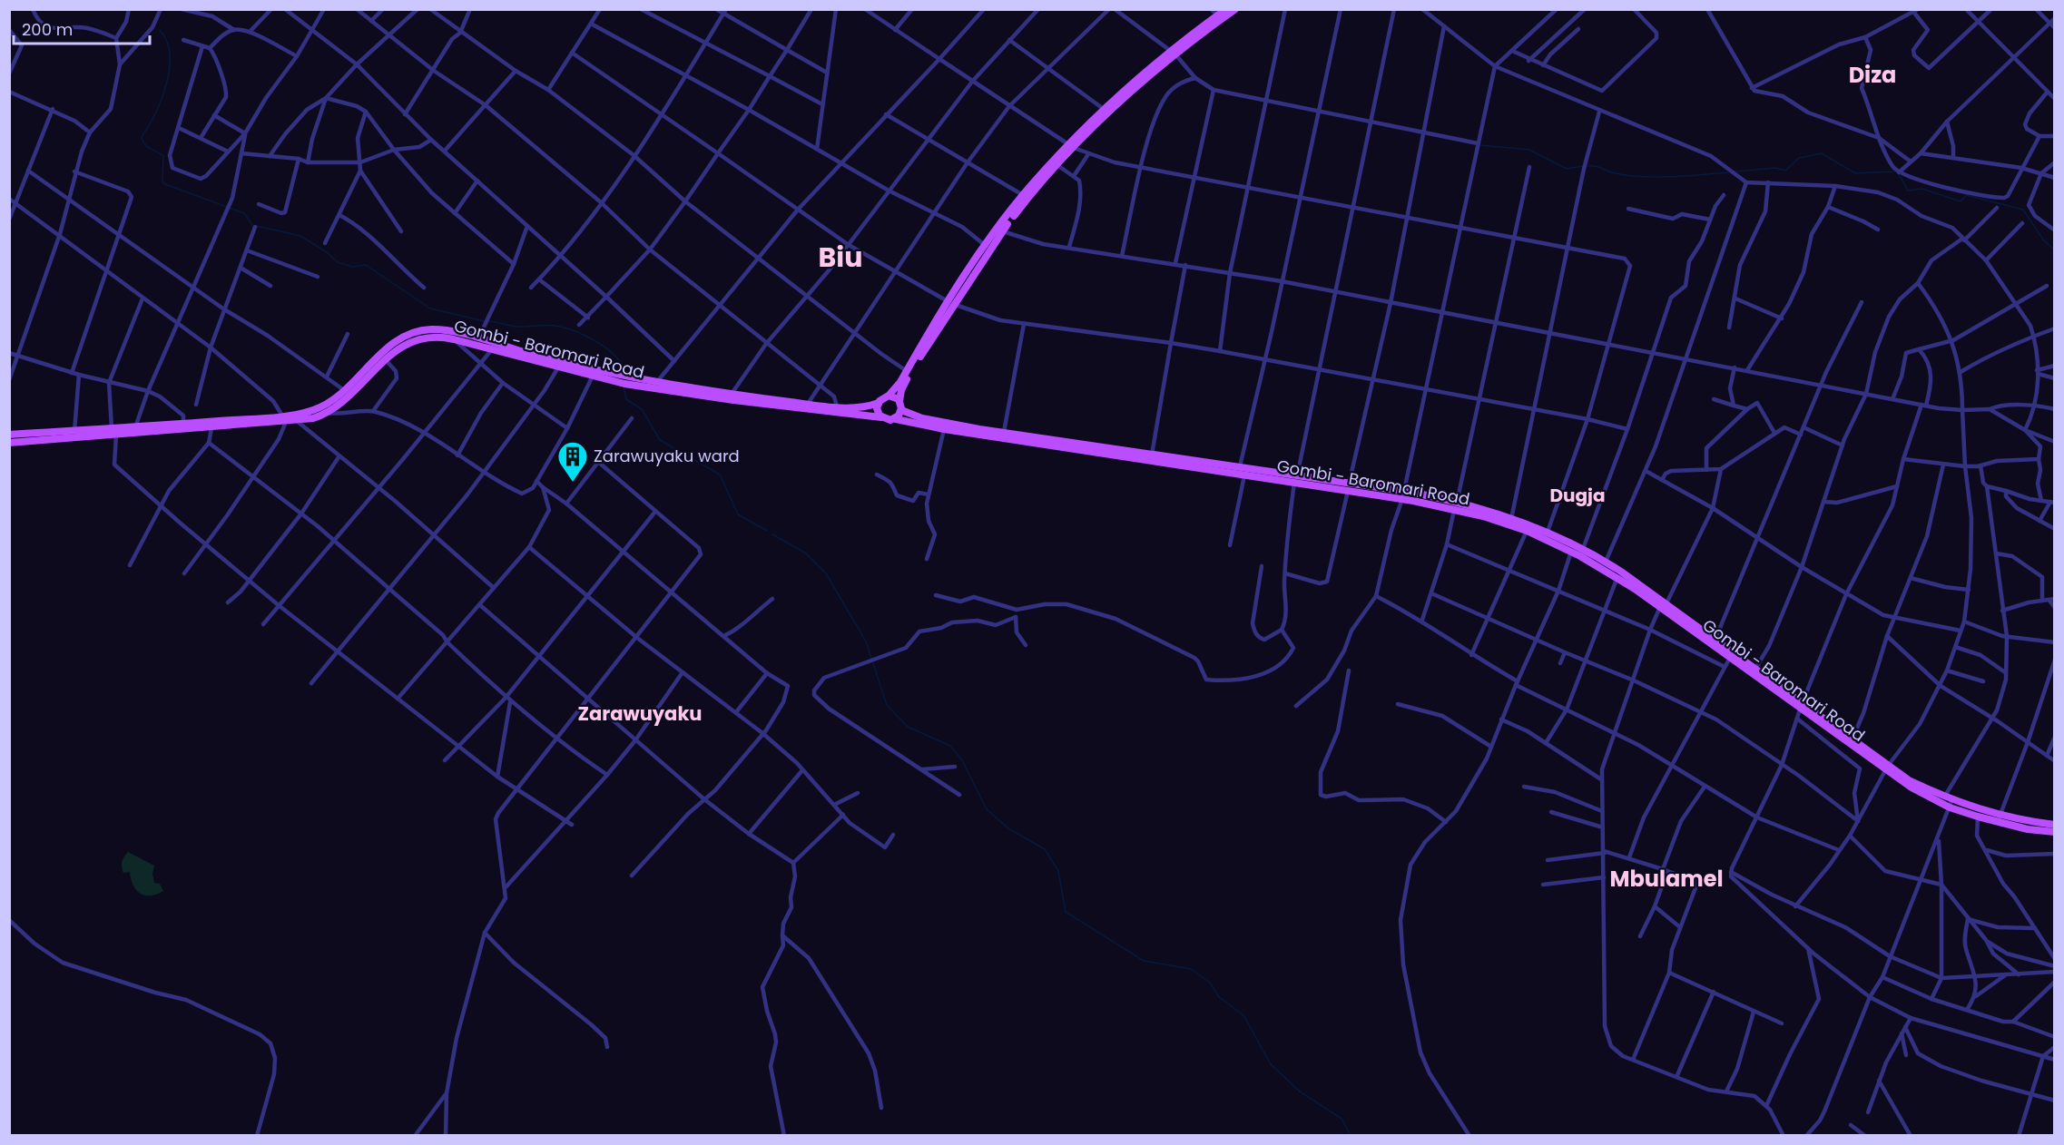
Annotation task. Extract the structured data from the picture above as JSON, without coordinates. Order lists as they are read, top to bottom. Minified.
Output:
{"streets":{"main road":["Gombi - Baromari Road"]},"districts":["Diza","Biu","Dugja","Zarawuyaku","Mbulamel"],"places":{"building":["Zarawuyaku ward"]},"scale_bar":"200 m"}
